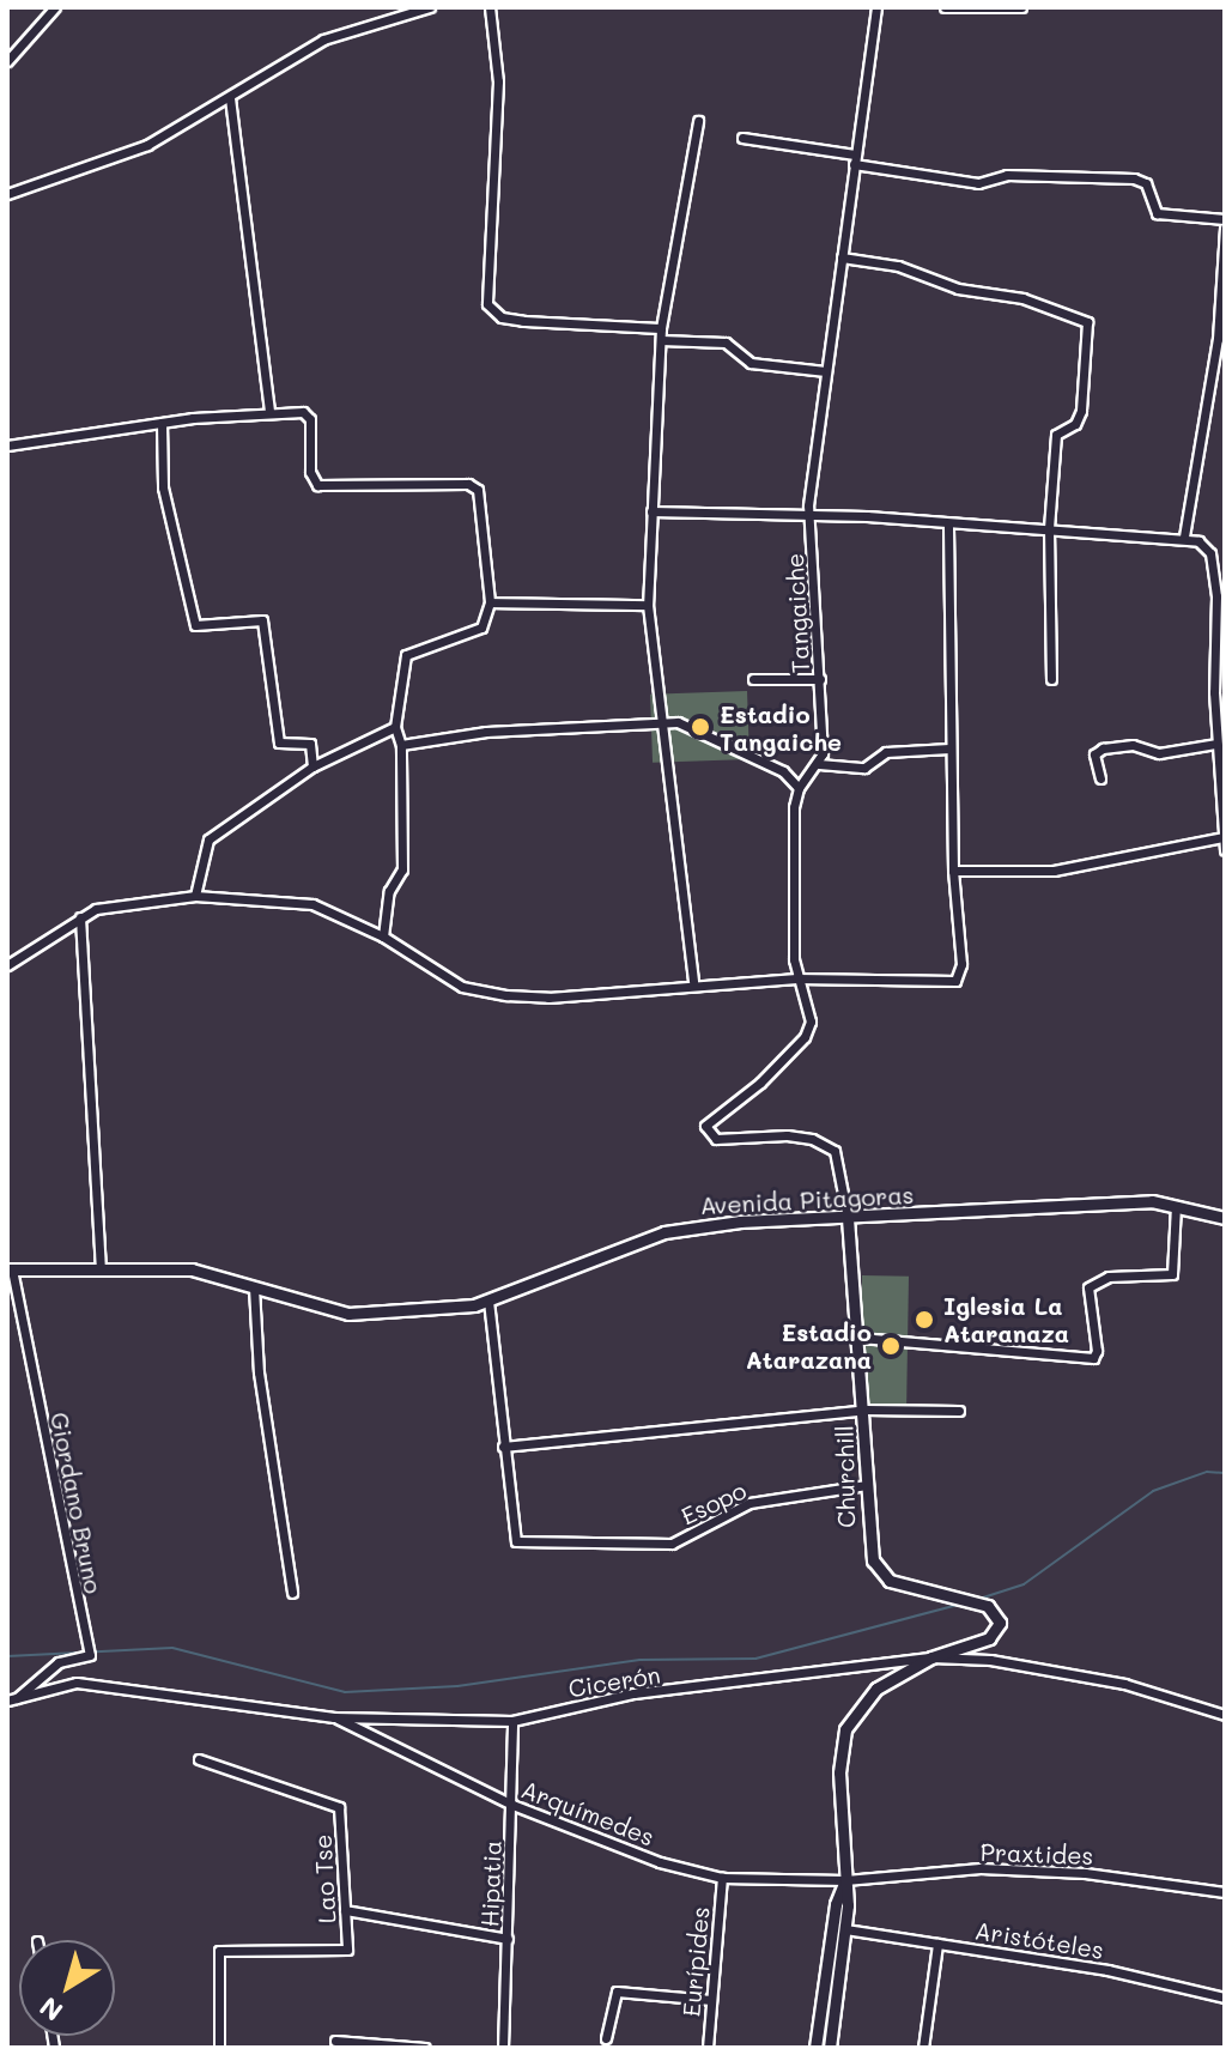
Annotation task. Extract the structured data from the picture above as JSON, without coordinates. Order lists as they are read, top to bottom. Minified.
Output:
{"streets":{"main road":["Avenida Pitagoras","Churchill"],"street":["Tangaiche","Giordano Bruno","Esopo","Cicerón","Arquímedes","Praxtides","Lao Tse","Hipatia","Aristóteles","Eurípides"]},"crossings":[["Avenida Pitagoras","Churchill"],["Avenida Pitagoras","Giordano Bruno"],["Churchill","Esopo"],["Churchill","Cicerón"],["Giordano Bruno","Cicerón"],["Cicerón","Arquímedes"],["Cicerón","Hipatia"],["Arquímedes","Praxtides"],["Arquímedes","Hipatia"],["Arquímedes","Eurípides"]],"places":["Estadio Tangaiche","Iglesia La Ataranaza","Estadio Atarazana"],"north":"bottom left"}
